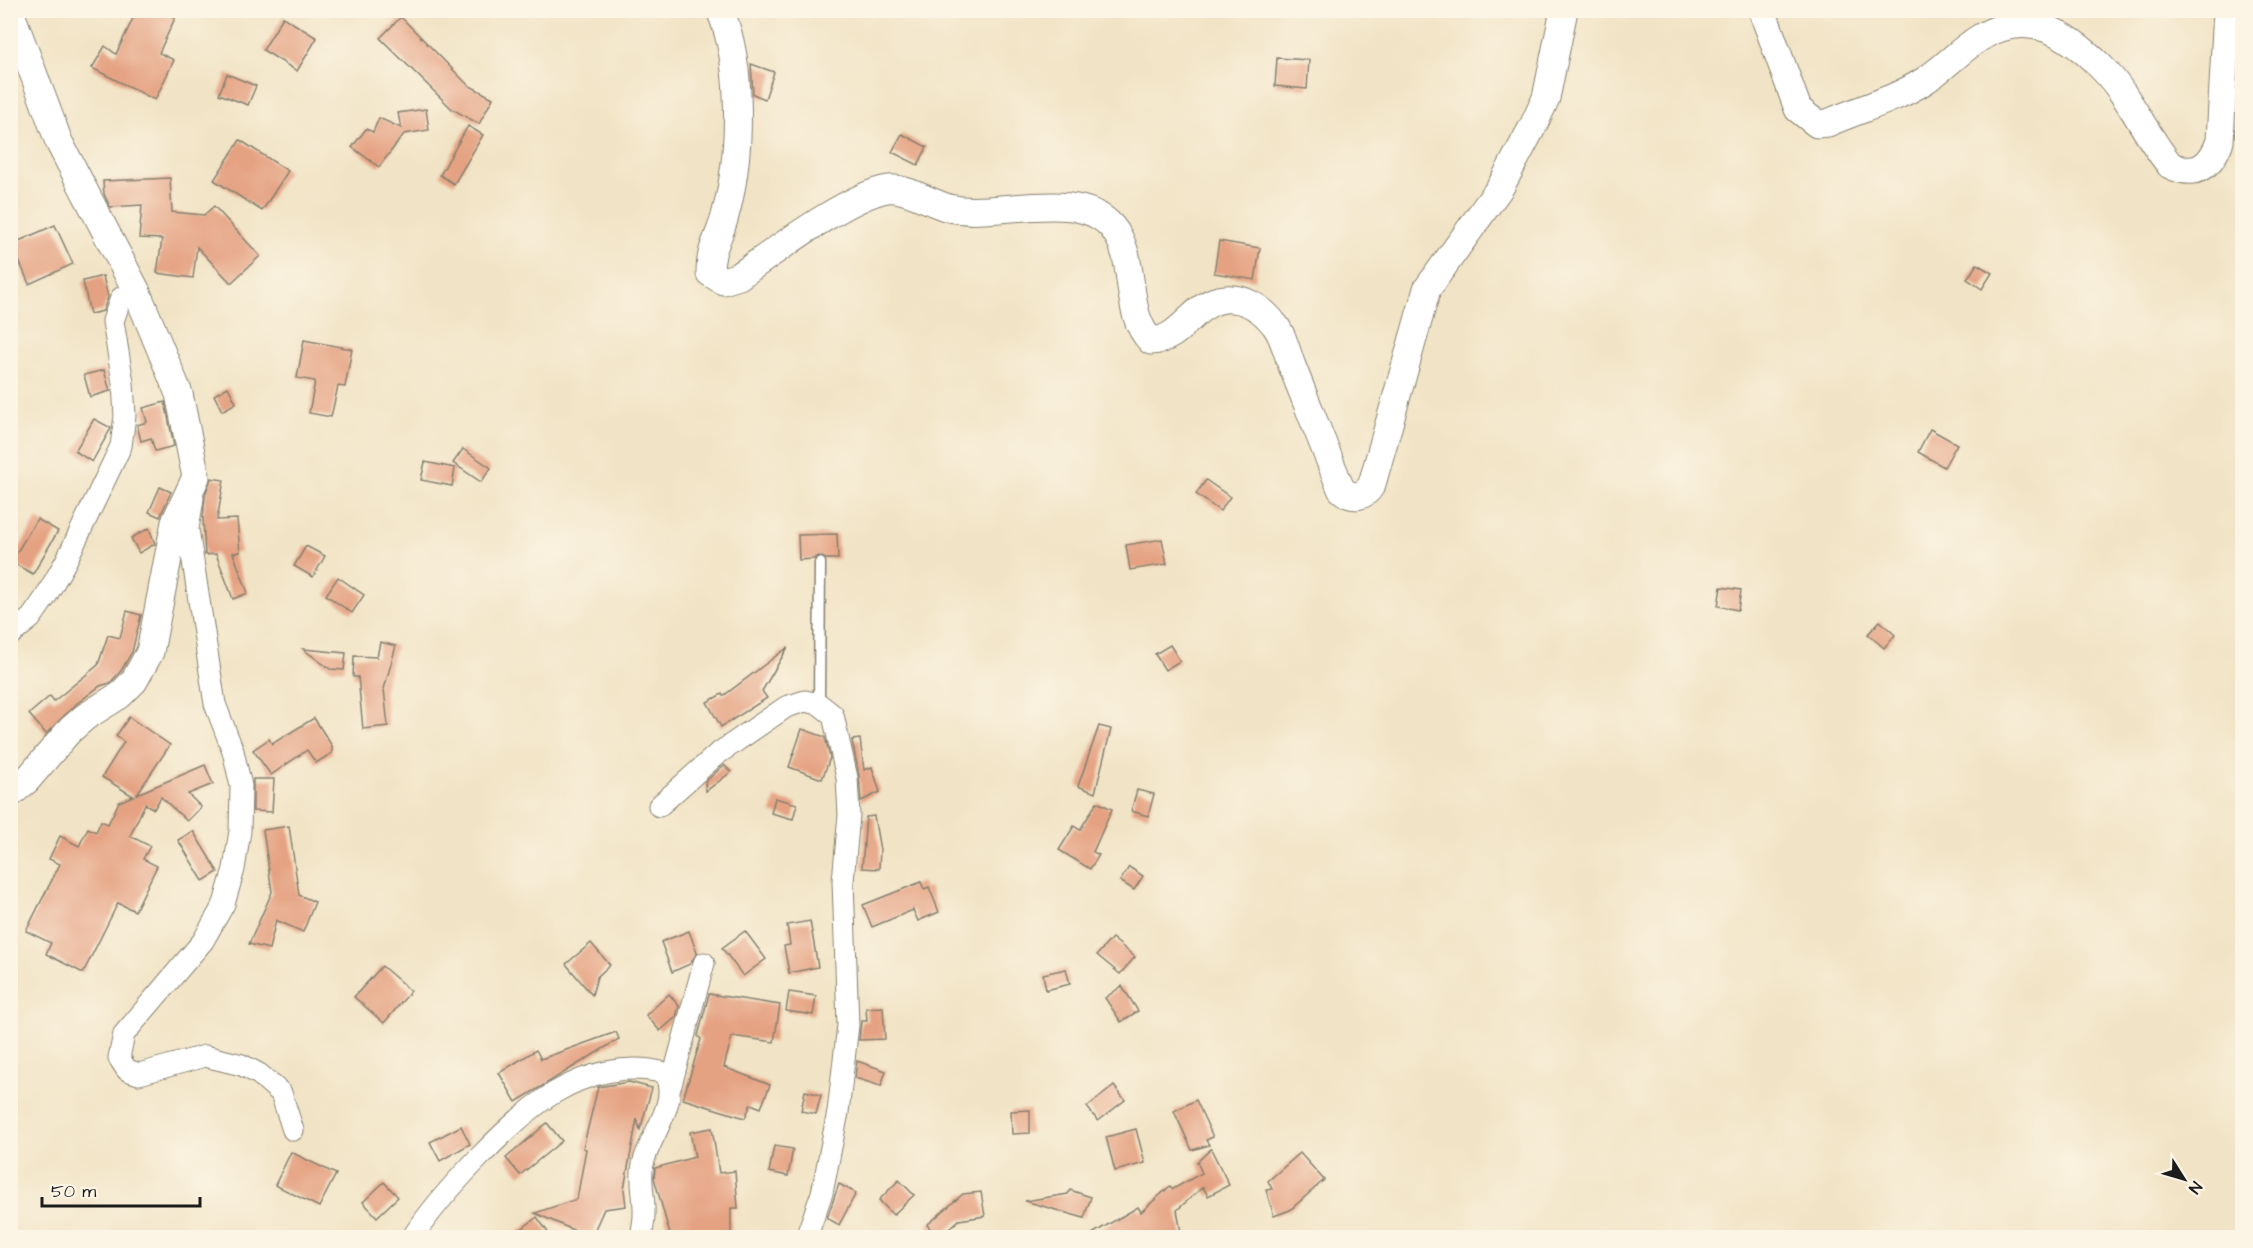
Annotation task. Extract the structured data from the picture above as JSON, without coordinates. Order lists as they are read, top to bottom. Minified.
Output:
{"scale_bar":"50 m","north":"bottom right"}
